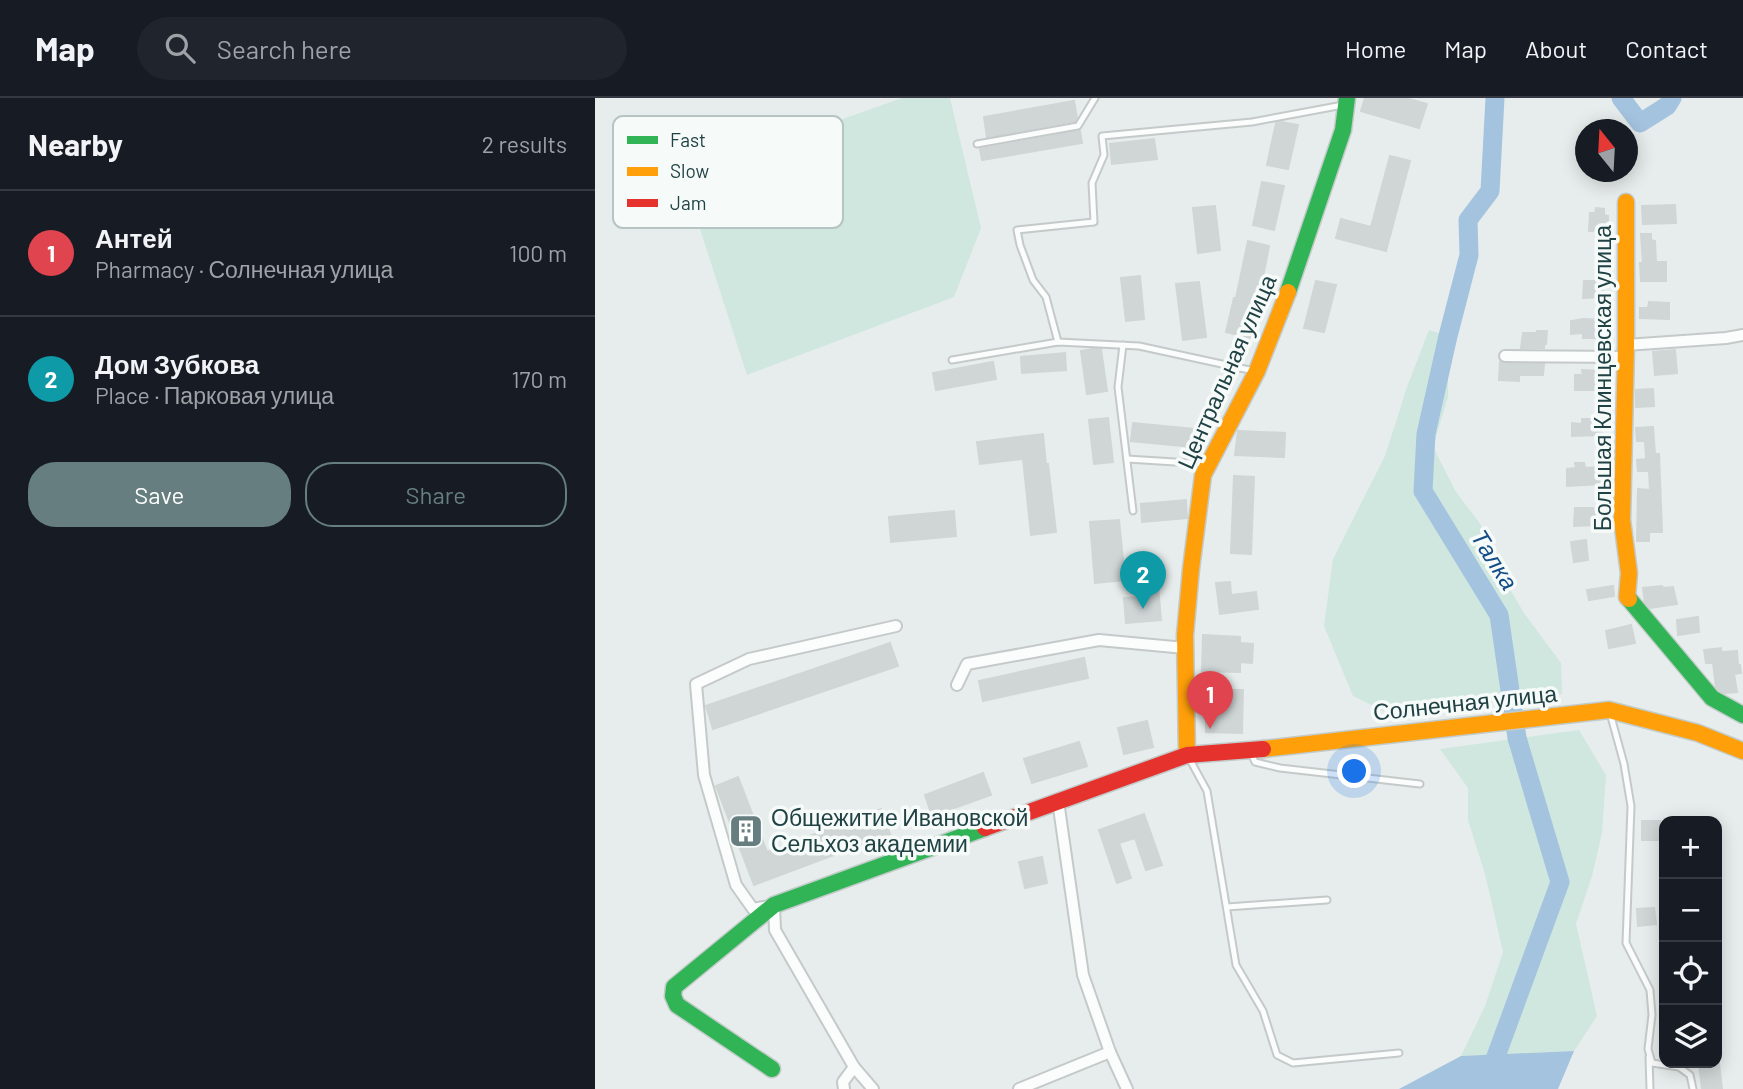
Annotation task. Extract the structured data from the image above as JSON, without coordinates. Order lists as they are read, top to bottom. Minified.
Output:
{"streets":{"street":["Центральная улица","Большая Клинцевская улица","Солнечная улица"]},"crossings":[["Центральная улица","Солнечная улица"]],"water":["Талка"],"places":{"building":["Общежитие Ивановской Сельхоз академии"]},"legend":["Fast","Slow","Jam"],"north":"top","page":{"header":"Map","search":"Search here","nav":["Home","Map","About","Contact"],"heading":["Nearby","2 results"],"list":[{"mark":"1","name":"Антей","note":"Pharmacy · Солнечная улица","value":"100 m"},{"mark":"2","name":"Дом Зубкова","note":"Place · Парковая улица","value":"170 m"}],"buttons":["Save","Share"],"pins":["2","1"],"map_buttons":["+","−"]}}
